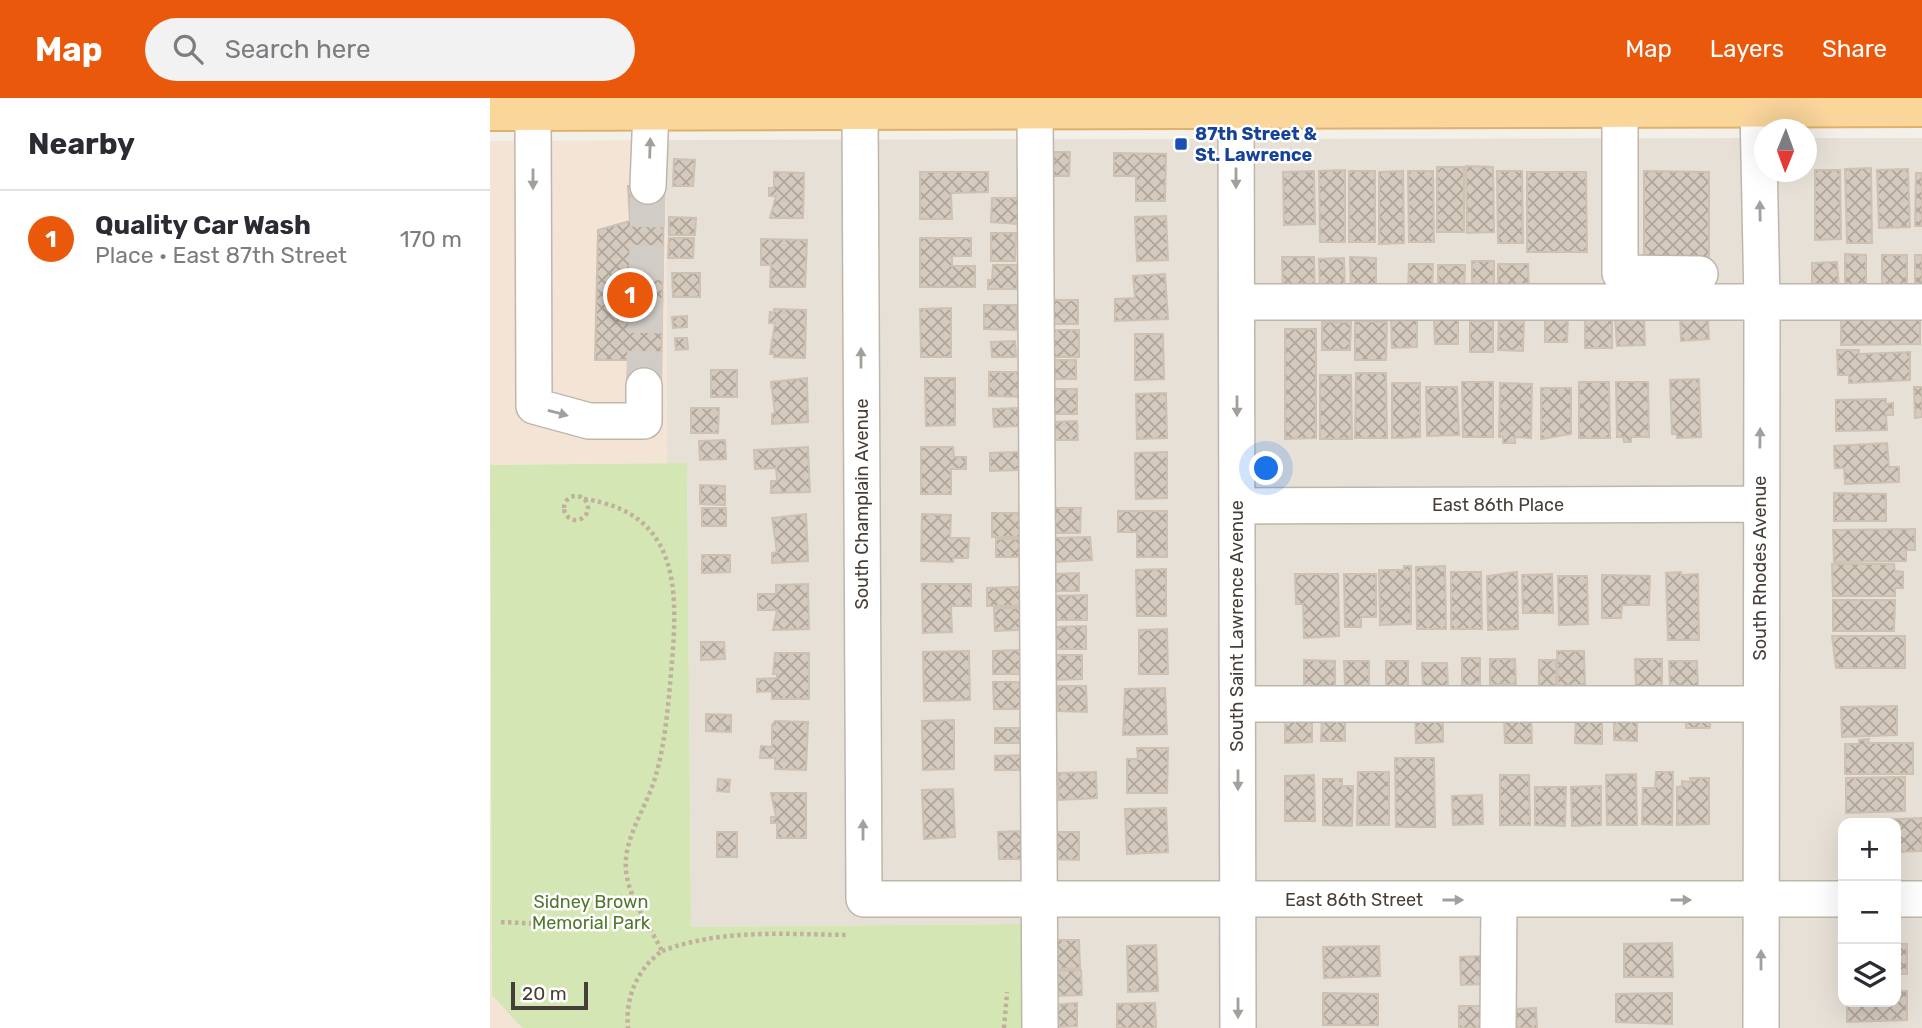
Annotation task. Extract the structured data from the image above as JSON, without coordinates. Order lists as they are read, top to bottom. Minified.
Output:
{"streets":{"street":["South Champlain Avenue","East 86th Place","South Rhodes Avenue","South Saint Lawrence Avenue","East 86th Street"]},"crossings":[["South Champlain Avenue","East 86th Street"],["East 86th Place","South Rhodes Avenue"],["East 86th Place","South Saint Lawrence Avenue"],["South Rhodes Avenue","East 86th Street"],["South Saint Lawrence Avenue","East 86th Street"]],"one_way":["South Rhodes Avenue"],"parks":["Sidney Brown Memorial Park"],"places":{"transit":["87th Street & St. Lawrence"]},"scale_bar":"20 m","north":"bottom","page":{"header":"Map","search":"Search here","nav":["Map","Layers","Share"],"heading":"Nearby","list":[{"mark":"1","name":"Quality Car Wash","note":"Place · East 87th Street","value":"170 m"}],"pins":"1","map_buttons":["+","−"],"scale":"20 m"}}
